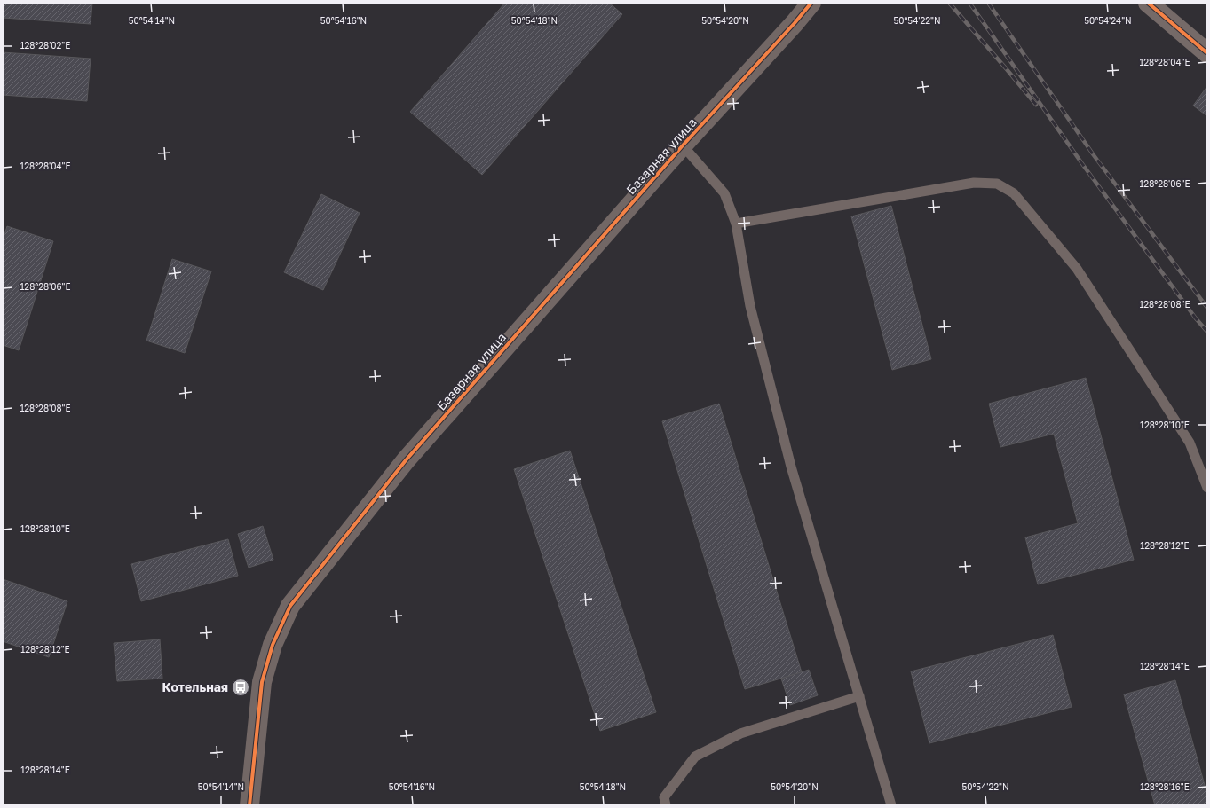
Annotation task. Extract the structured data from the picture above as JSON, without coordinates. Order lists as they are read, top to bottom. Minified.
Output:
{"streets":{"street":["Базарная улица"]},"places":{"bus stop":["Котельная"]},"coordinates":["50°54'14\"N","50°54'16\"N","50°54'18\"N","50°54'20\"N","50°54'22\"N","50°54'24\"N","128°28'02\"E","128°28'04\"E","128°28'06\"E","128°28'08\"E","128°28'10\"E","128°28'12\"E","128°28'14\"E","128°28'16\"E"]}
